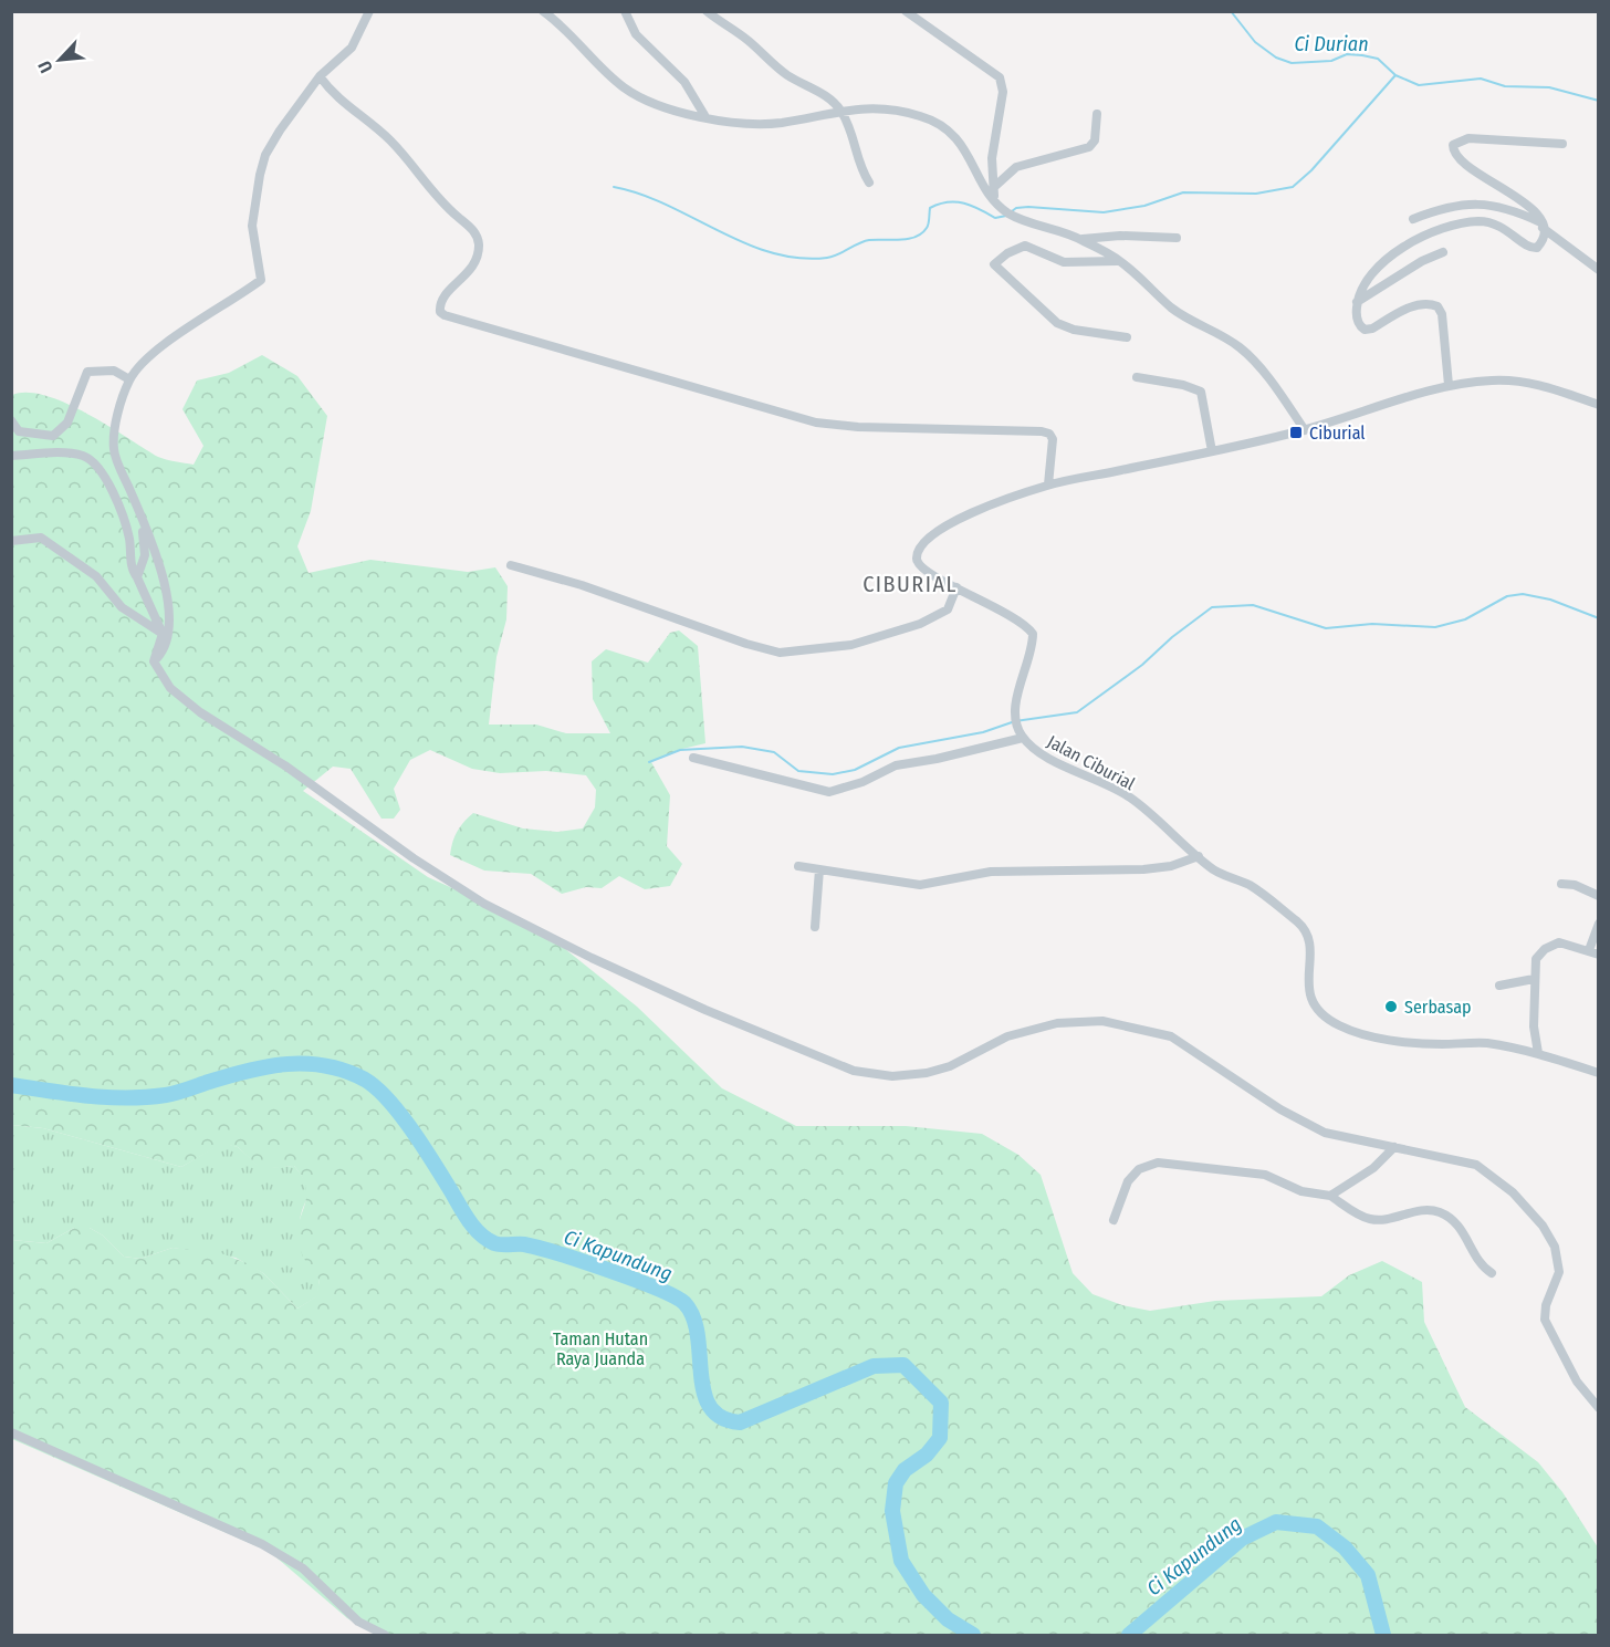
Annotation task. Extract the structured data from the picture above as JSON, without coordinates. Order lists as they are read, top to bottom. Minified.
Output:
{"streets":{"street":["Jalan Ciburial"]},"districts":["CIBURIAL"],"water":["Ci Durian","Ci Kapundung"],"parks":["Taman Hutan Raya Juanda"],"places":{"transit":["Ciburial"],"other":["Serbasap"]},"north":"bottom left"}
